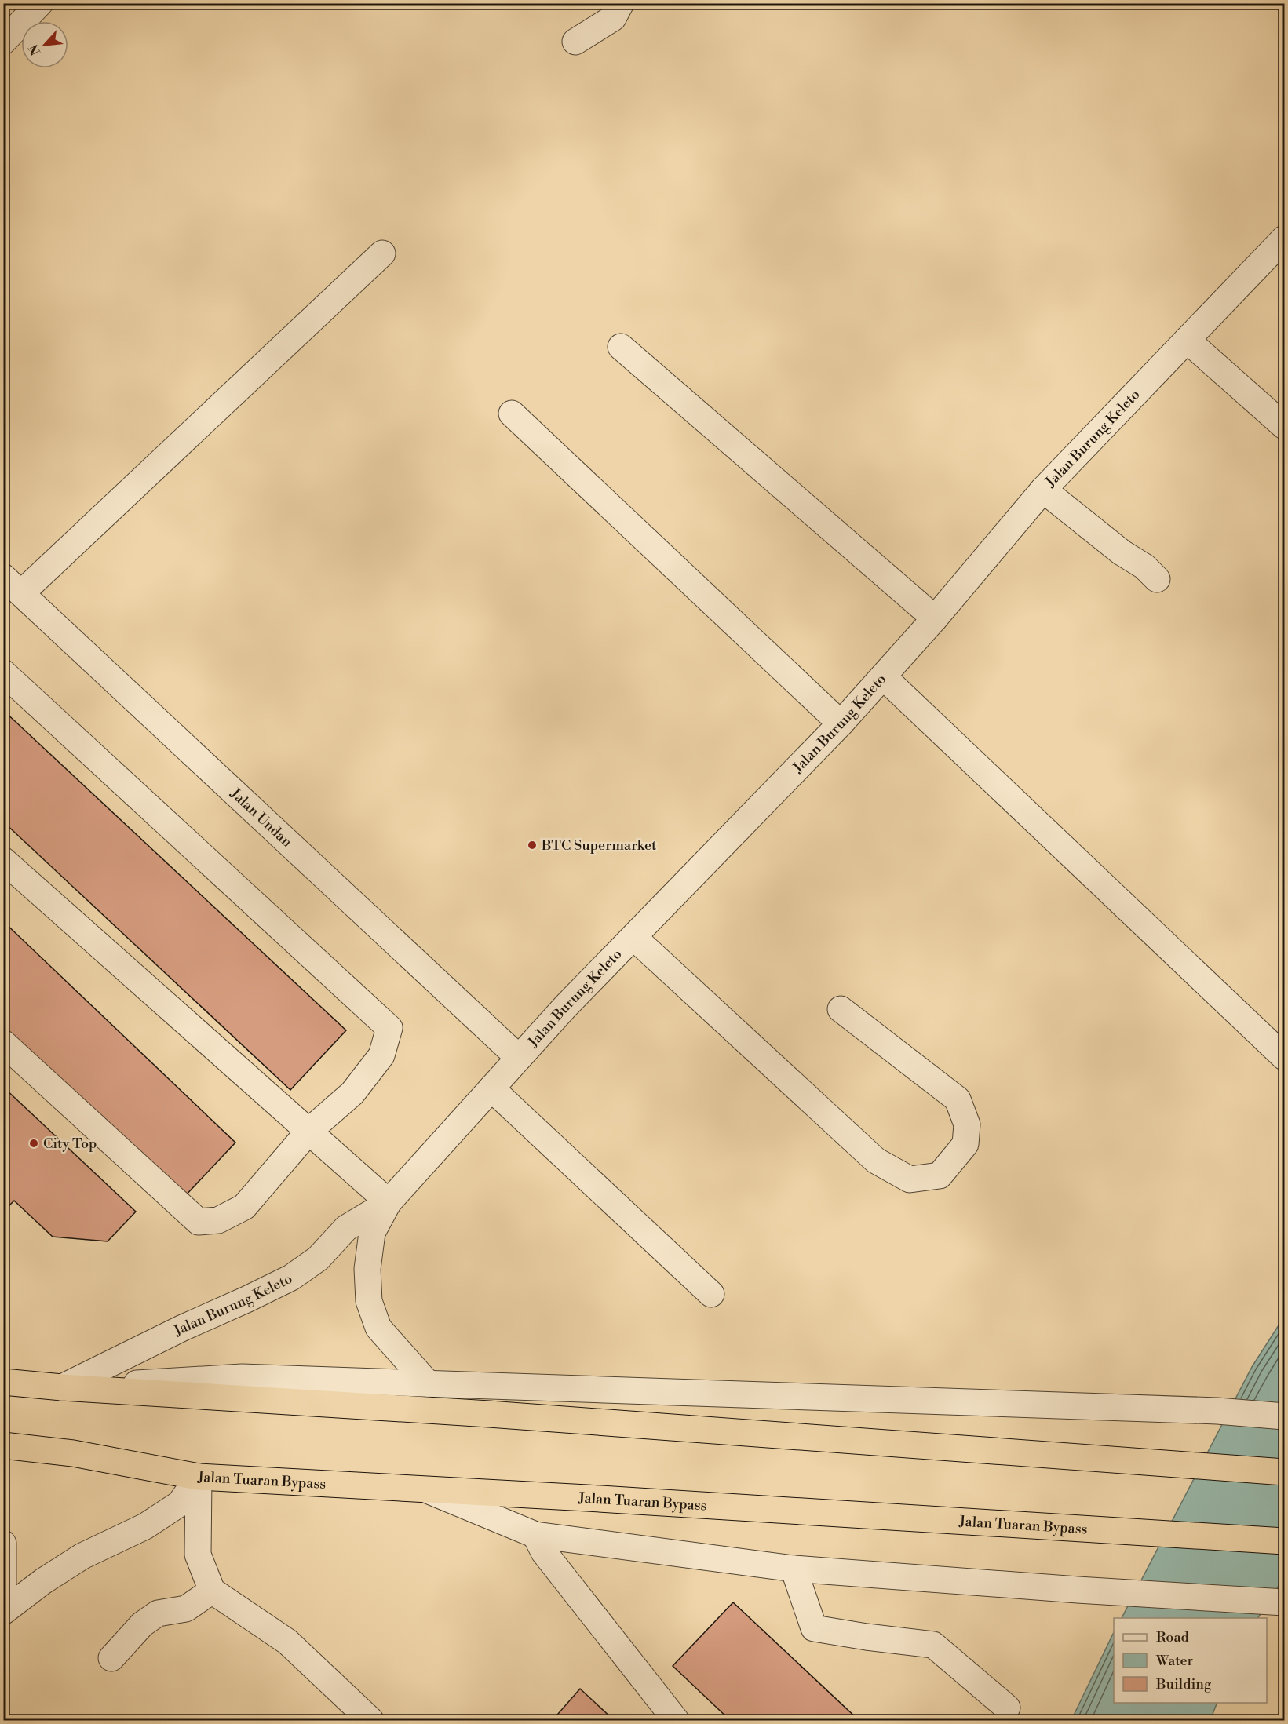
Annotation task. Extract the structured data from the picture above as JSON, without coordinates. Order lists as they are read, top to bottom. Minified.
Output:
{"streets":{"highway":["Jalan Tuaran Bypass"],"street":["Jalan Burung Keleto","Jalan Undan"]},"crossings":[["Jalan Burung Keleto","Jalan Undan"]],"places":["BTC Supermarket","City Top"],"legend":["Road","Water","Building"],"north":"bottom left"}
